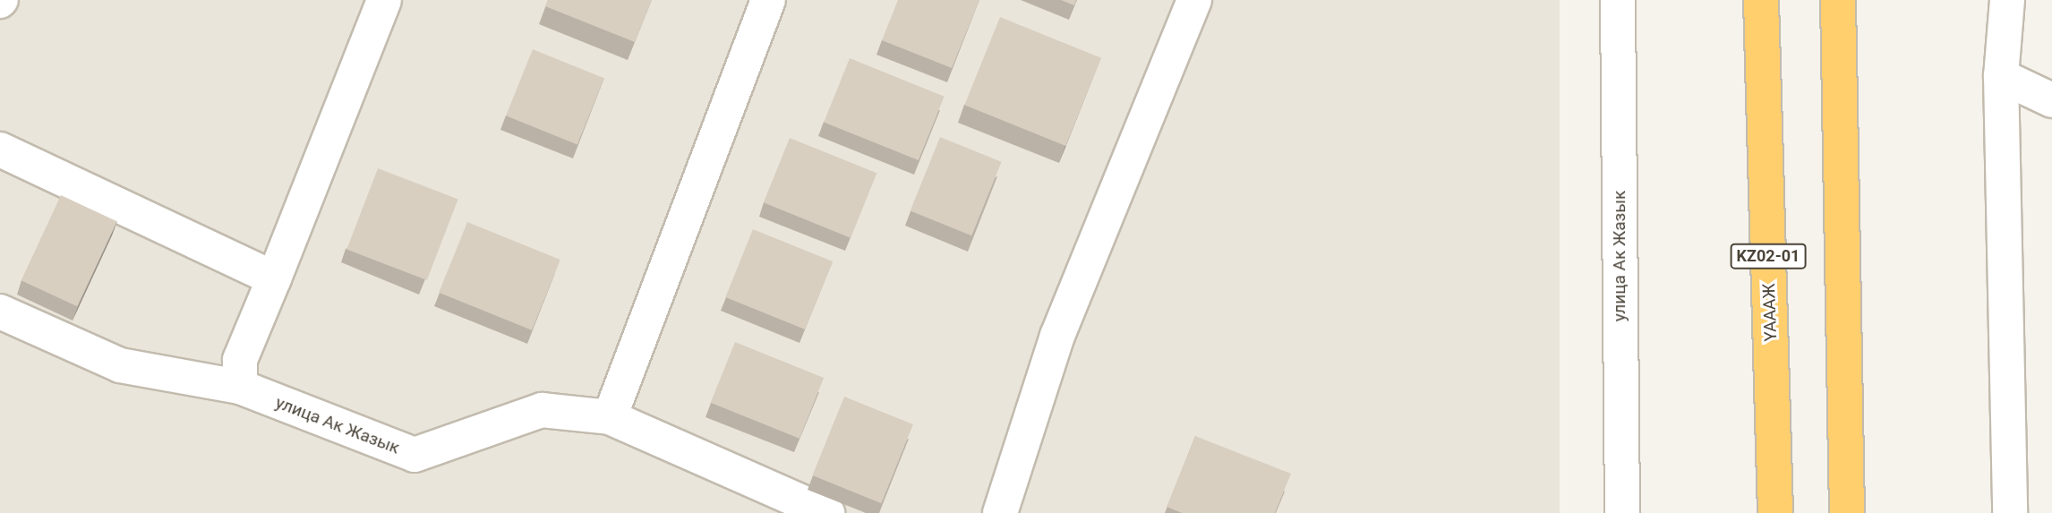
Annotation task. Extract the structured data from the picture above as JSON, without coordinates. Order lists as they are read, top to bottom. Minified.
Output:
{"streets":{"highway":["KZ02-01","ҮАААЖ"],"street":["улица Ак Жазык"]}}
